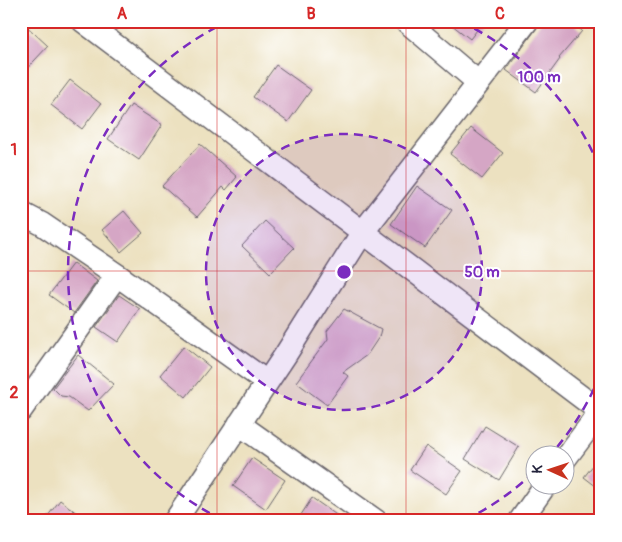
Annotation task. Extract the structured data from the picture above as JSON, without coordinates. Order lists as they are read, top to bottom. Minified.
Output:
{"north":"left","grid":{"columns":["A","B","C"],"rows":["1","2"]},"rings":["100 m","50 m"]}
